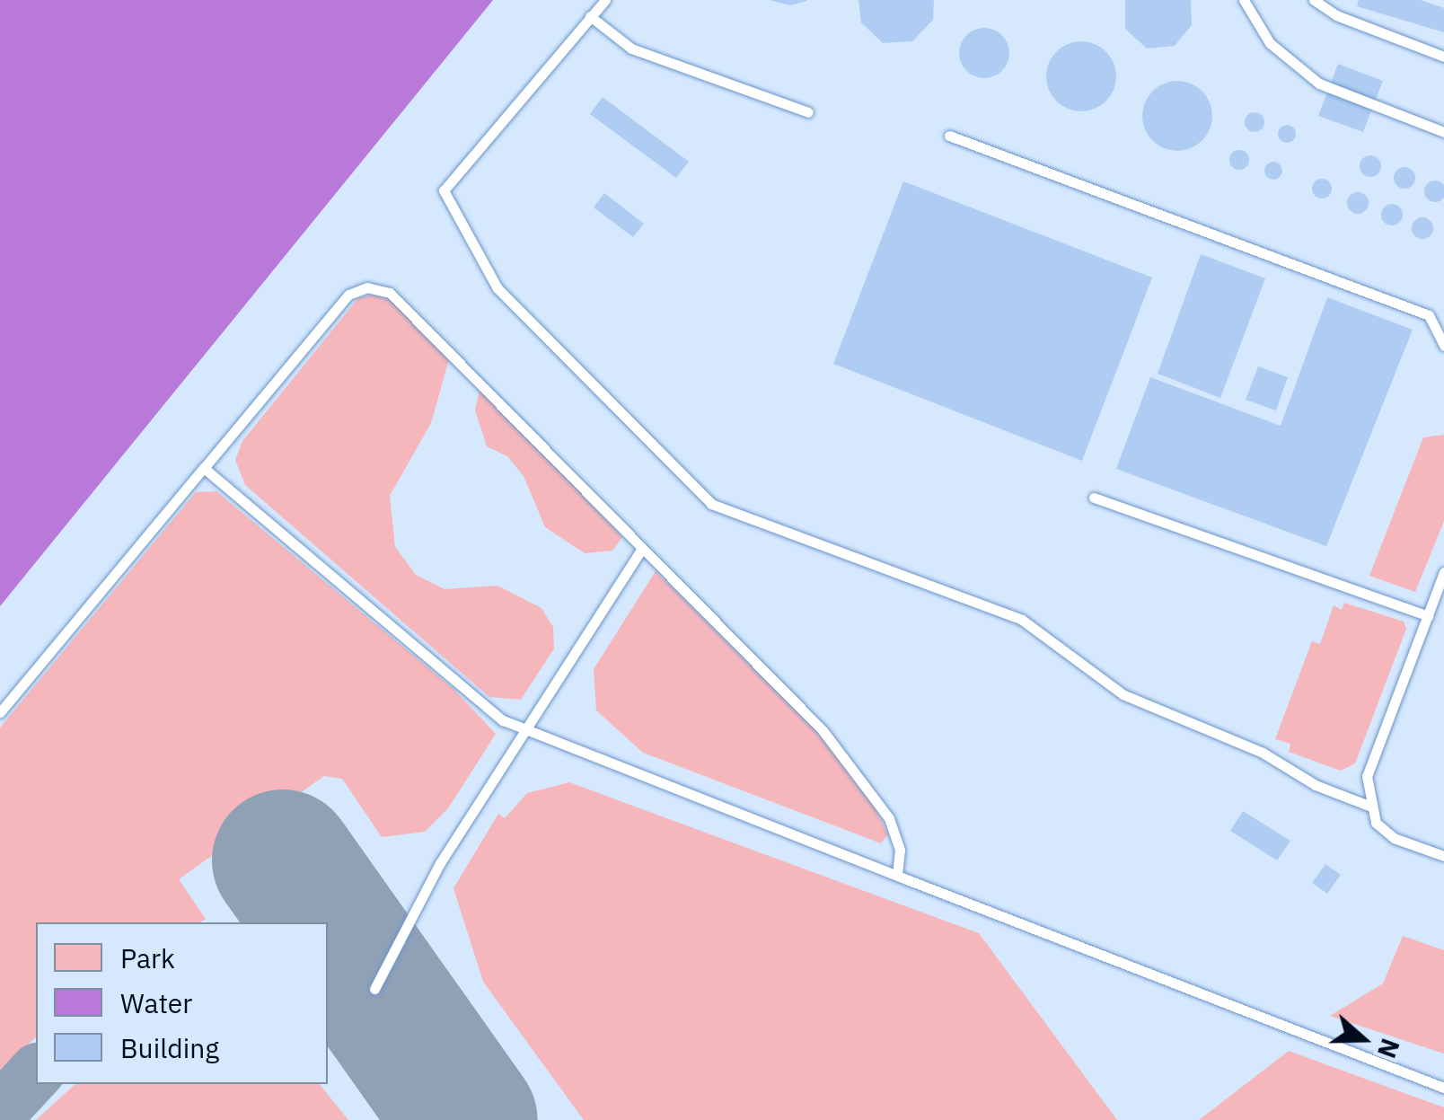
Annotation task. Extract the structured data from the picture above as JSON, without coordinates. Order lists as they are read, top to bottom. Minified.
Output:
{"legend":["Park","Water","Building"],"north":"right"}
